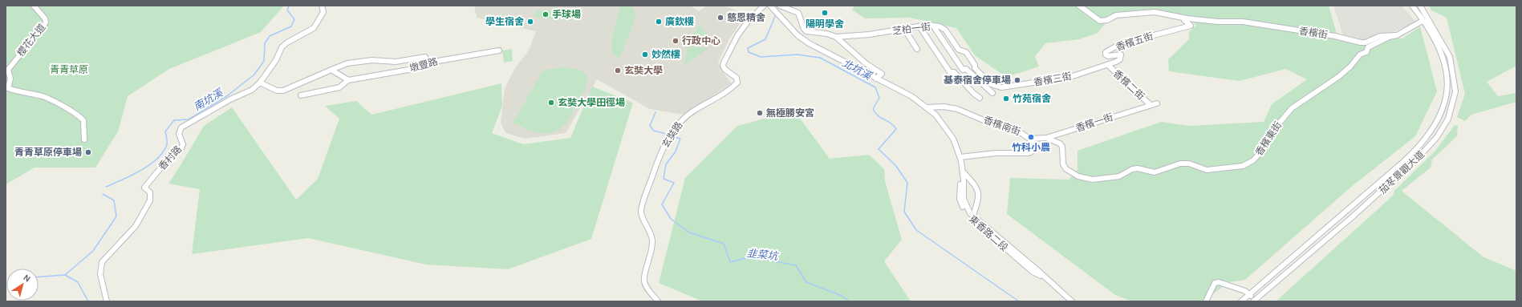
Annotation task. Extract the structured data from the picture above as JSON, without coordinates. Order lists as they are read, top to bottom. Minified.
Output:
{"streets":{"street":["芝柏一街","香檳街","櫻花大道","香檳五街","墩豐路","香檳三街","香檳二街","香檳一街","香檳南街","玄奘路","香檳東街","香村路","茄苳景觀大道","東香路二段"]},"crossings":[["芝柏一街","香檳三街"],["香檳街","香檳五街"],["香檳街","香檳東街"],["香檳街","茄苳景觀大道"],["香檳五街","香檳三街"],["香檳五街","香檳二街"],["墩豐路","香村路"],["香檳三街","香檳二街"],["香檳二街","香檳一街"],["香檳一街","香檳南街"],["香檳一街","香檳東街"],["香檳南街","東香路二段"]],"water":["北坑溪","南坑溪","韭菜坑"],"parks":["青青草原"],"places":["陽明學舍","手球場","慈恩精舍","學生宿舍","廣欽樓","行政中心","妙然樓","玄奘大學","基泰宿舍停車場","竹苑宿舍","玄奘大學田徑場","無極勝安宮","竹科小農","青青草原停車場"],"north":"top right"}
